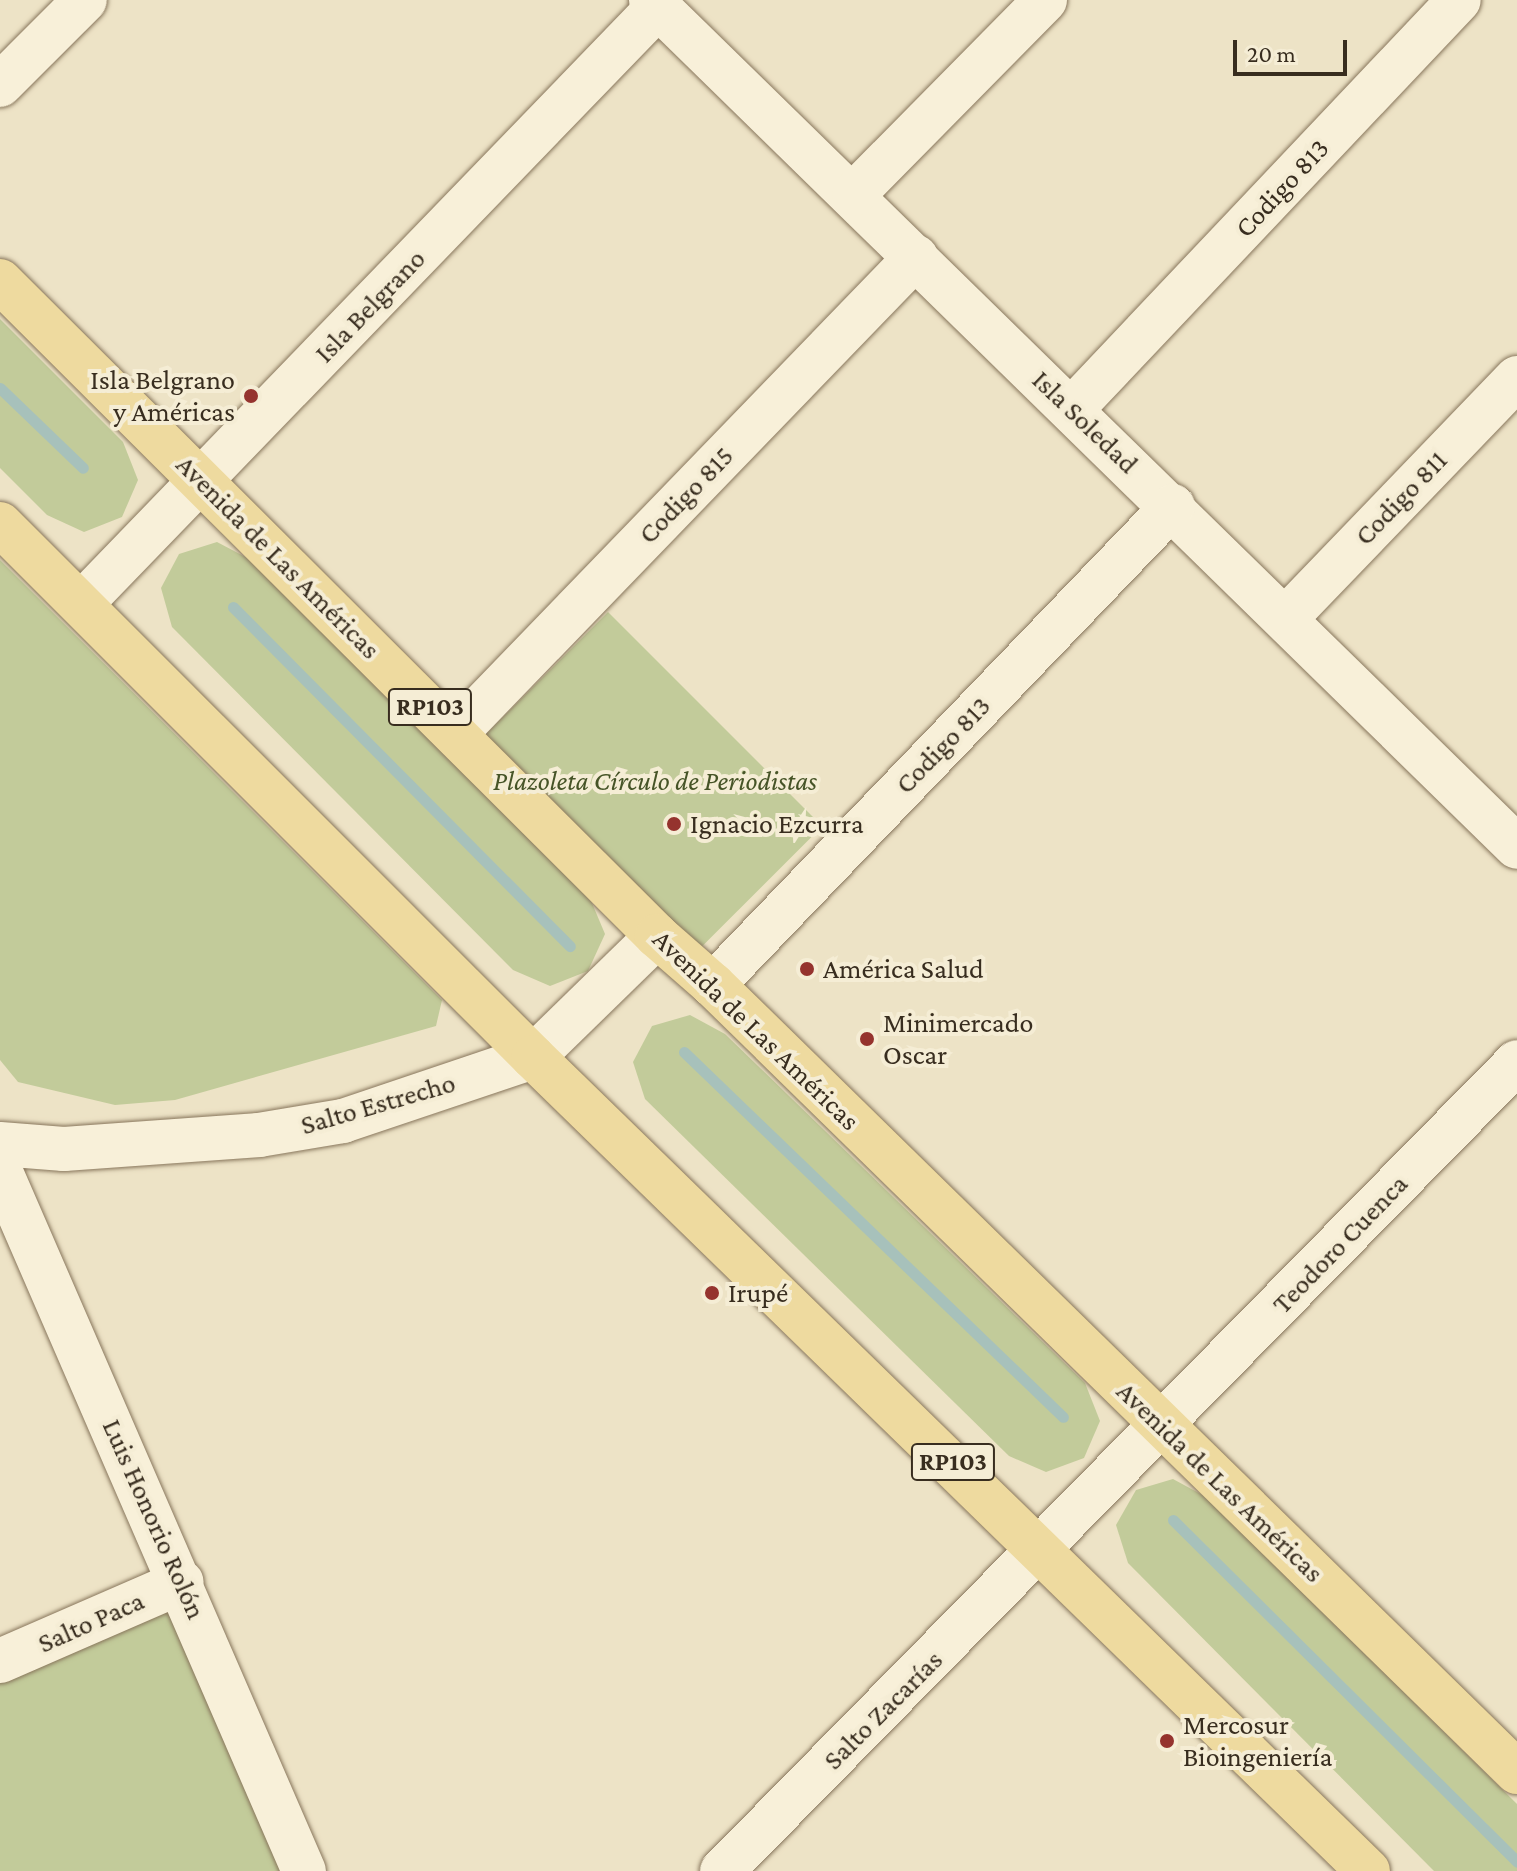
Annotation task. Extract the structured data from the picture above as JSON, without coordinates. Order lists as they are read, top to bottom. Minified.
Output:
{"streets":{"main road":["Avenida de Las Américas","RP103"],"street":["Codigo 813","Isla Belgrano","Isla Soledad","Codigo 815","Codigo 811","Salto Estrecho","Teodoro Cuenca","Luis Honorio Rolón","Salto Paca","Salto Zacarías"]},"crossings":[["Codigo 813","Isla Soledad"],["Codigo 813","Avenida de Las Américas"],["Isla Belgrano","Isla Soledad"],["Isla Belgrano","Avenida de Las Américas"],["Isla Belgrano","RP103"],["Isla Soledad","Codigo 815"],["Isla Soledad","Codigo 811"],["Codigo 815","Avenida de Las Américas"],["Avenida de Las Américas","Salto Estrecho"],["Avenida de Las Américas","Teodoro Cuenca"],["RP103","Salto Estrecho"],["RP103","Teodoro Cuenca"],["RP103","Salto Zacarías"],["Teodoro Cuenca","Salto Zacarías"],["Luis Honorio Rolón","Salto Paca"]],"parks":["Plazoleta Círculo de Periodistas"],"places":["Isla Belgrano y Américas","Ignacio Ezcurra","América Salud","Minimercado Oscar","Irupé","Mercosur Bioingeniería"],"scale_bar":"20 m"}
